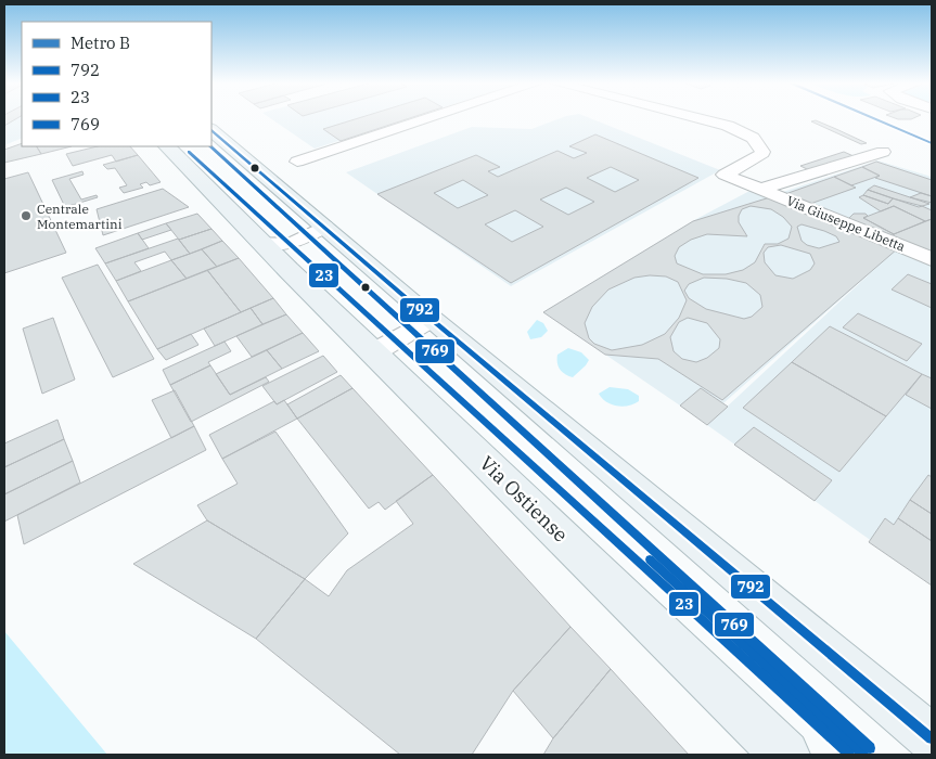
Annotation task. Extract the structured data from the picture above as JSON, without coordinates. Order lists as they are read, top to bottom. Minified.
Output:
{"streets":{"main road":["Via Ostiense"],"street":["Via Giuseppe Libetta"]},"places":["Centrale Montemartini"],"lines":["metro line B","transit line 792","transit line 769","transit line 23"],"legend":["Metro B","792","23","769"]}
